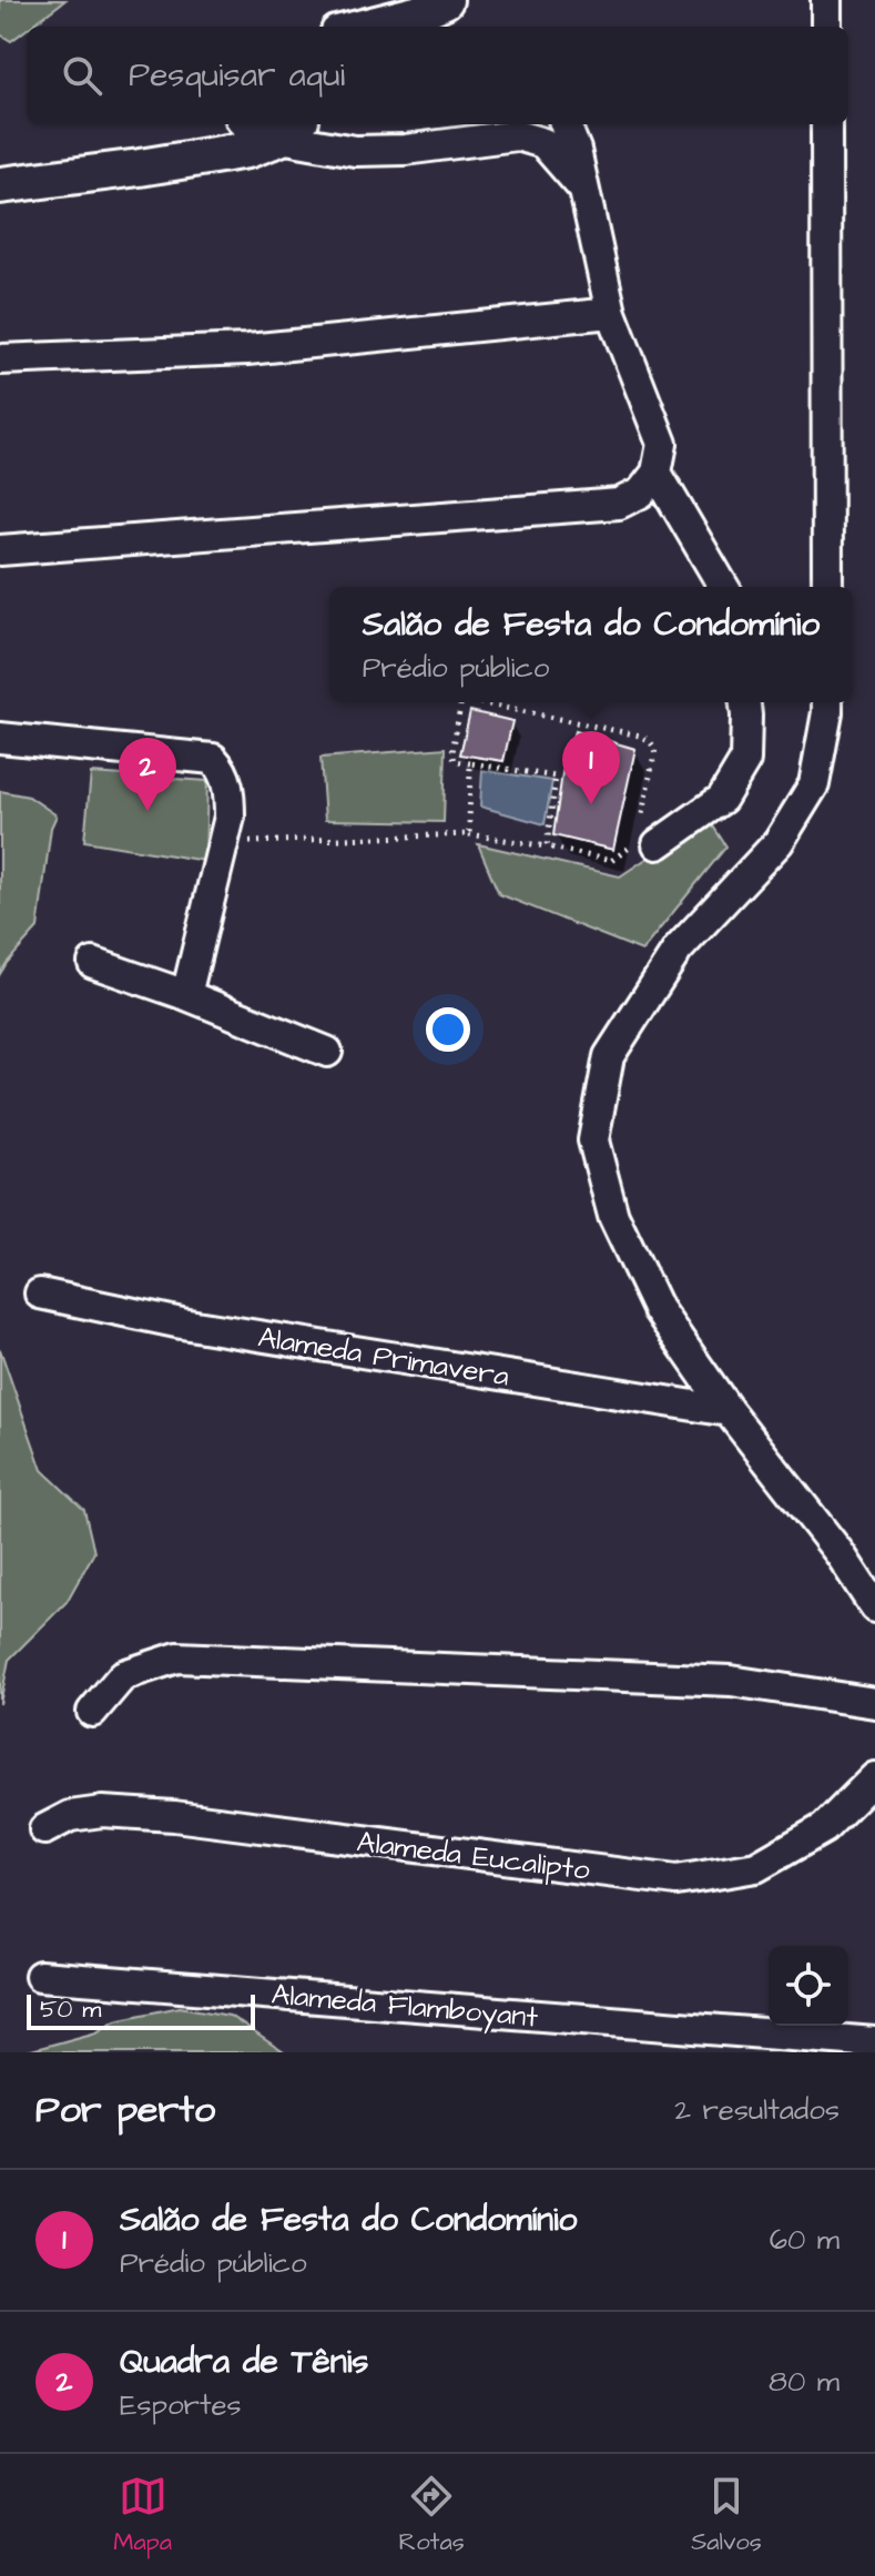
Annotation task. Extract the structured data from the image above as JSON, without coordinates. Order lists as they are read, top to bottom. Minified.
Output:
{"streets":{"street":["Alameda Primavera","Alameda Eucalipto","Alameda Flamboyant"]},"scale_bar":"50 m","page":{"search":"Pesquisar aqui","popup":["Salão de Festa do Condomínio","Prédio público"],"pins":["1","2"],"scale":"50 m","heading":["Por perto","2 resultados"],"list":[{"mark":"1","name":"Salão de Festa do Condomínio","note":"Prédio público","value":"60 m"},{"mark":"2","name":"Quadra de Tênis","note":"Esportes","value":"80 m"}],"nav":["Mapa","Rotas","Salvos"]}}
